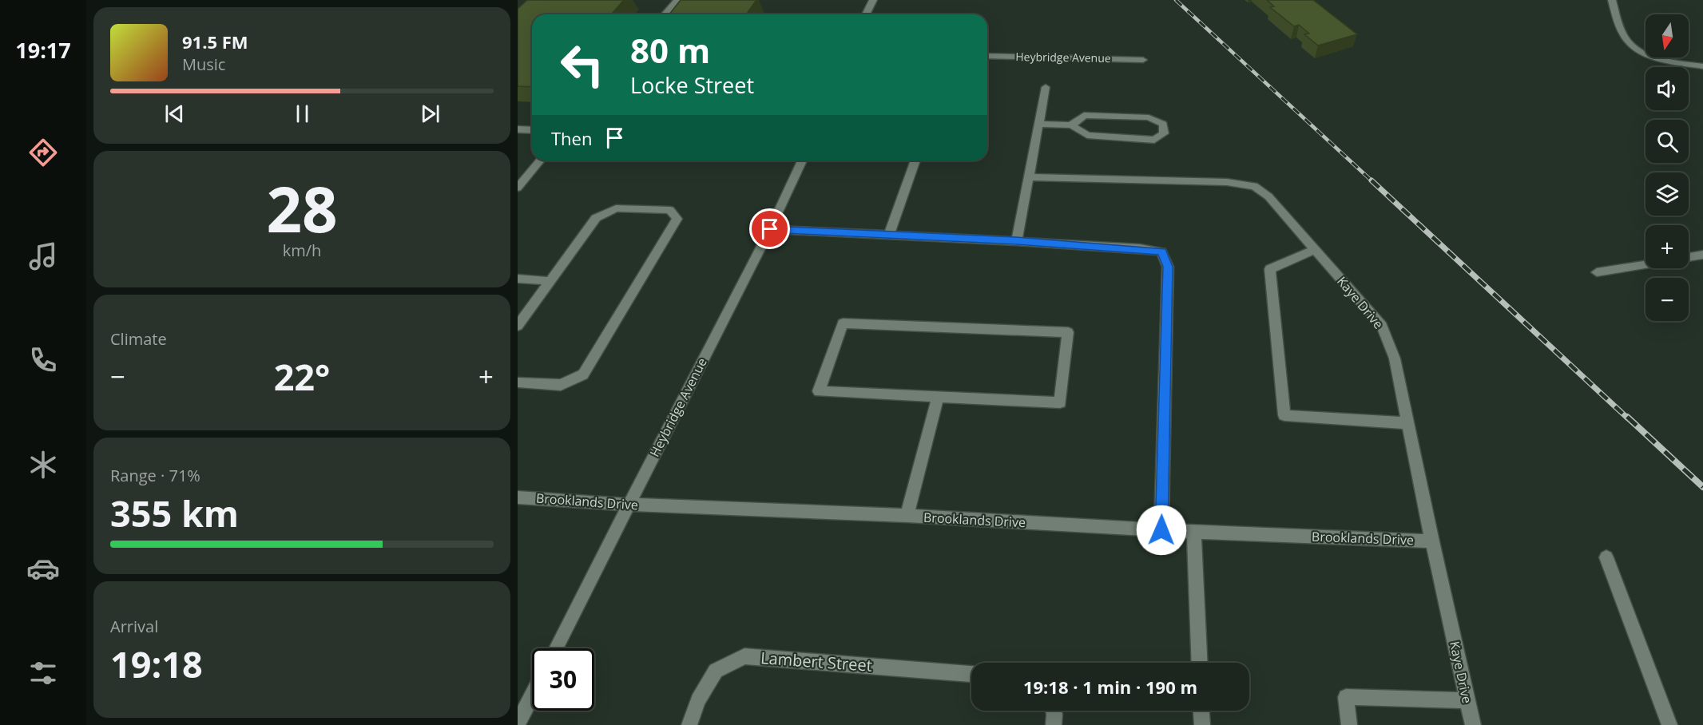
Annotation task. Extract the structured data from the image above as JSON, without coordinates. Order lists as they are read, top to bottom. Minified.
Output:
{"streets":{"street":["Heybridge Avenue","Kaye Drive","Brooklands Drive","Lambert Street"]},"crossings":[["Heybridge Avenue","Brooklands Drive"],["Kaye Drive","Brooklands Drive"]],"north":"bottom","page":{"tabs":"19:17","map_buttons":["+","−"],"turn":["80 m","Locke Street"],"song":["91.5 FM","Music"],"then":"Then","tile":[["28","km/h"],"Climate",["Range · 71%","355 km"],["Arrival","19:18"]],"heat":["−","22°","+"],"limit":"30","trip":"19:18 · 1 min · 190 m"}}
